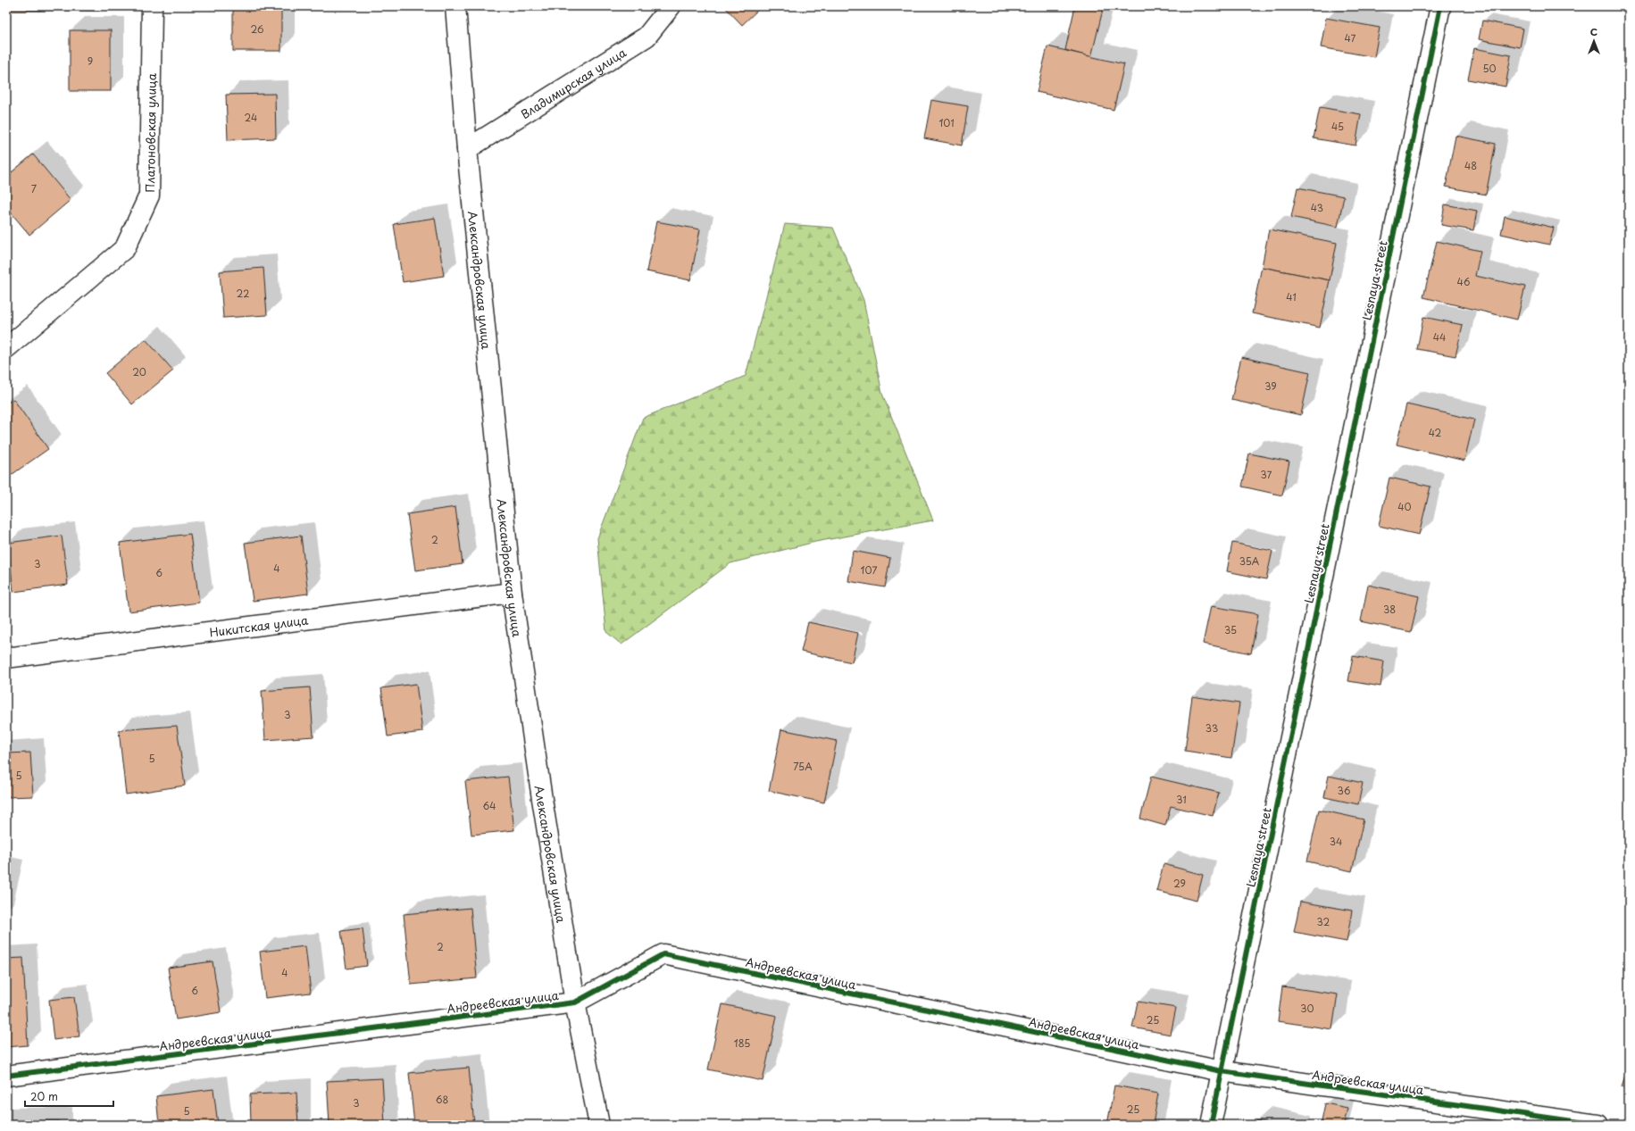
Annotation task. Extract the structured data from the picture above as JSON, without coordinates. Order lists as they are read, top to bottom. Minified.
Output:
{"streets":{"street":["Владимирская улица","Платоновская улица","Александровская улица","Lesnaya street","Никитская улица","Андреевская улица"]},"crossings":[["Владимирская улица","Александровская улица"],["Александровская улица","Никитская улица"],["Александровская улица","Андреевская улица"],["Lesnaya street","Андреевская улица"]],"house_numbers":["26","47","9","50","24","101","45","48","7","43","46","22","41","44","20","39","42","37","40","2","35А","3","4","107","6","38","35","3","33","5","75А","5","36","31","64","34","29","32","2","4","6","30","25","185","68","3","25","5"],"scale_bar":"20 m","north":"top"}
